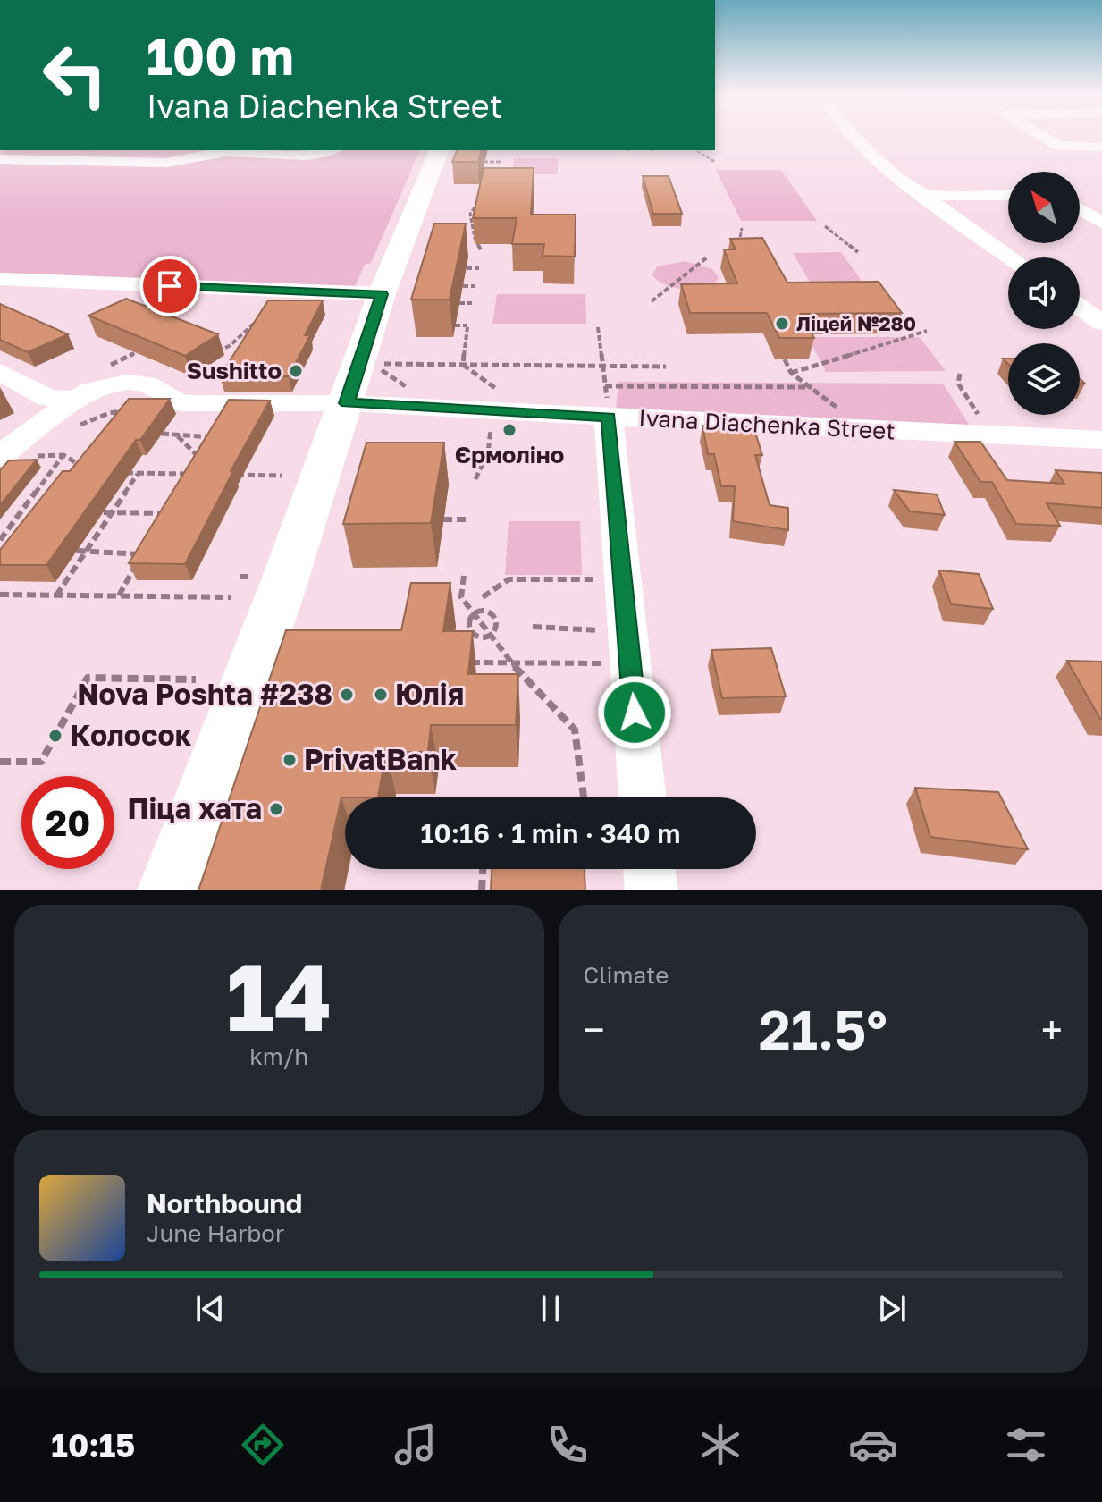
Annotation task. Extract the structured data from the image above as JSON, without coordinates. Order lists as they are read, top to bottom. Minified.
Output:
{"streets":{"street":["Ivana Diachenka Street"]},"places":["Ліцей №280","Sushitto","Єрмоліно","Nova Poshta #238","Юлія","Колосок","PrivatBank","Піца хата"],"north":"top left","page":{"turn":["100 m","Ivana Diachenka Street"],"limit":"20","trip":"10:16 · 1 min · 340 m","tile":[["14","km/h"],"Climate"],"heat":["−","21.5°","+"],"song":["Northbound","June Harbor"],"tabs":"10:15"}}
